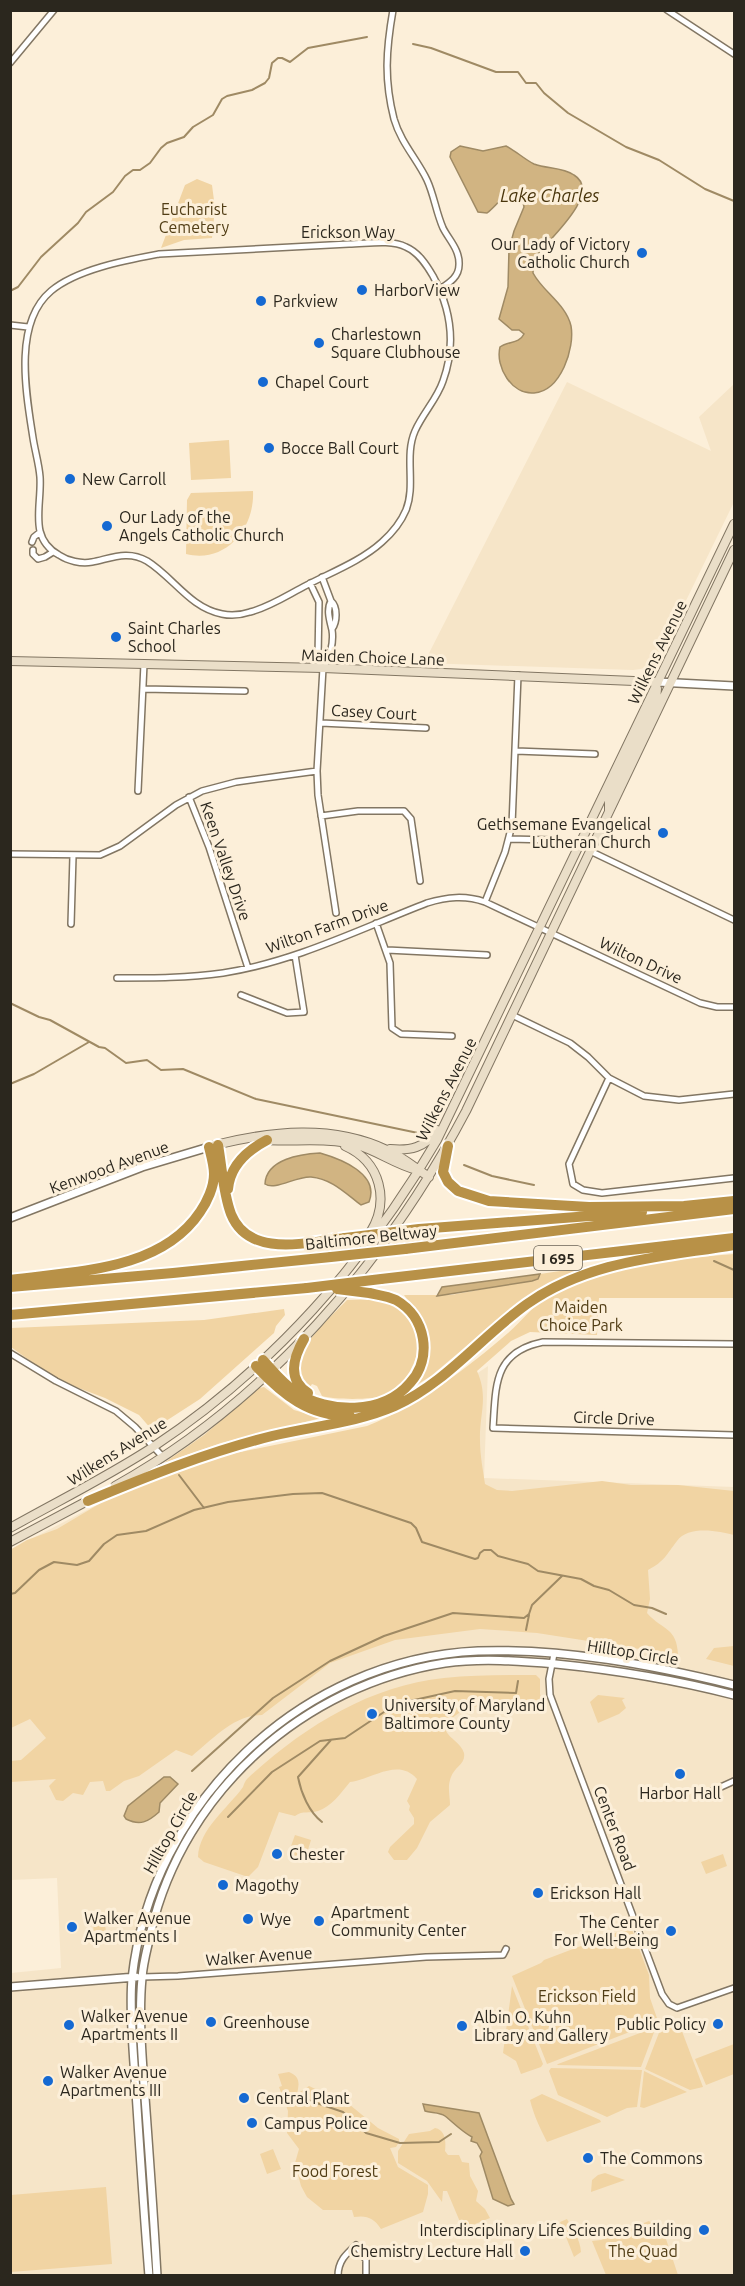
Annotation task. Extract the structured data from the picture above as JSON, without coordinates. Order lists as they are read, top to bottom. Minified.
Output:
{"streets":{"highway":["Baltimore Beltway","I 695"],"main road":["Wilkens Avenue","Maiden Choice Lane","Kenwood Avenue"],"street":["Erickson Way","Casey Court","Keen Valley Drive","Wilton Farm Drive","Wilton Drive","Circle Drive","Hilltop Circle","Center Road","Walker Avenue"]},"crossings":[["Wilkens Avenue","Maiden Choice Lane"],["Wilkens Avenue","Wilton Farm Drive"],["Wilkens Avenue","Wilton Drive"],["Wilkens Avenue","Kenwood Avenue"],["Keen Valley Drive","Wilton Farm Drive"],["Wilton Farm Drive","Wilton Drive"],["Hilltop Circle","Center Road"],["Hilltop Circle","Walker Avenue"]],"water":["Lake Charles"],"parks":["Eucharist Cemetery","Maiden Choice Park","Erickson Field","Food Forest","The Quad"],"places":["Our Lady of Victory Catholic Church","HarborView","Parkview","Charlestown Square Clubhouse","Chapel Court","Bocce Ball Court","New Carroll","Our Lady of the Angels Catholic Church","Saint Charles School","Gethsemane Evangelical Lutheran Church","University of Maryland Baltimore County","Harbor Hall","Chester","Magothy","Erickson Hall","Wye","Apartment Community Center","Walker Avenue Apartments I","The Center For Well-Being","Greenhouse","Public Policy","Walker Avenue Apartments II","Albin O. Kuhn Library and Gallery","Walker Avenue Apartments III","Central Plant","Campus Police","The Commons","Interdisciplinary Life Sciences Building","Chemistry Lecture Hall"]}
